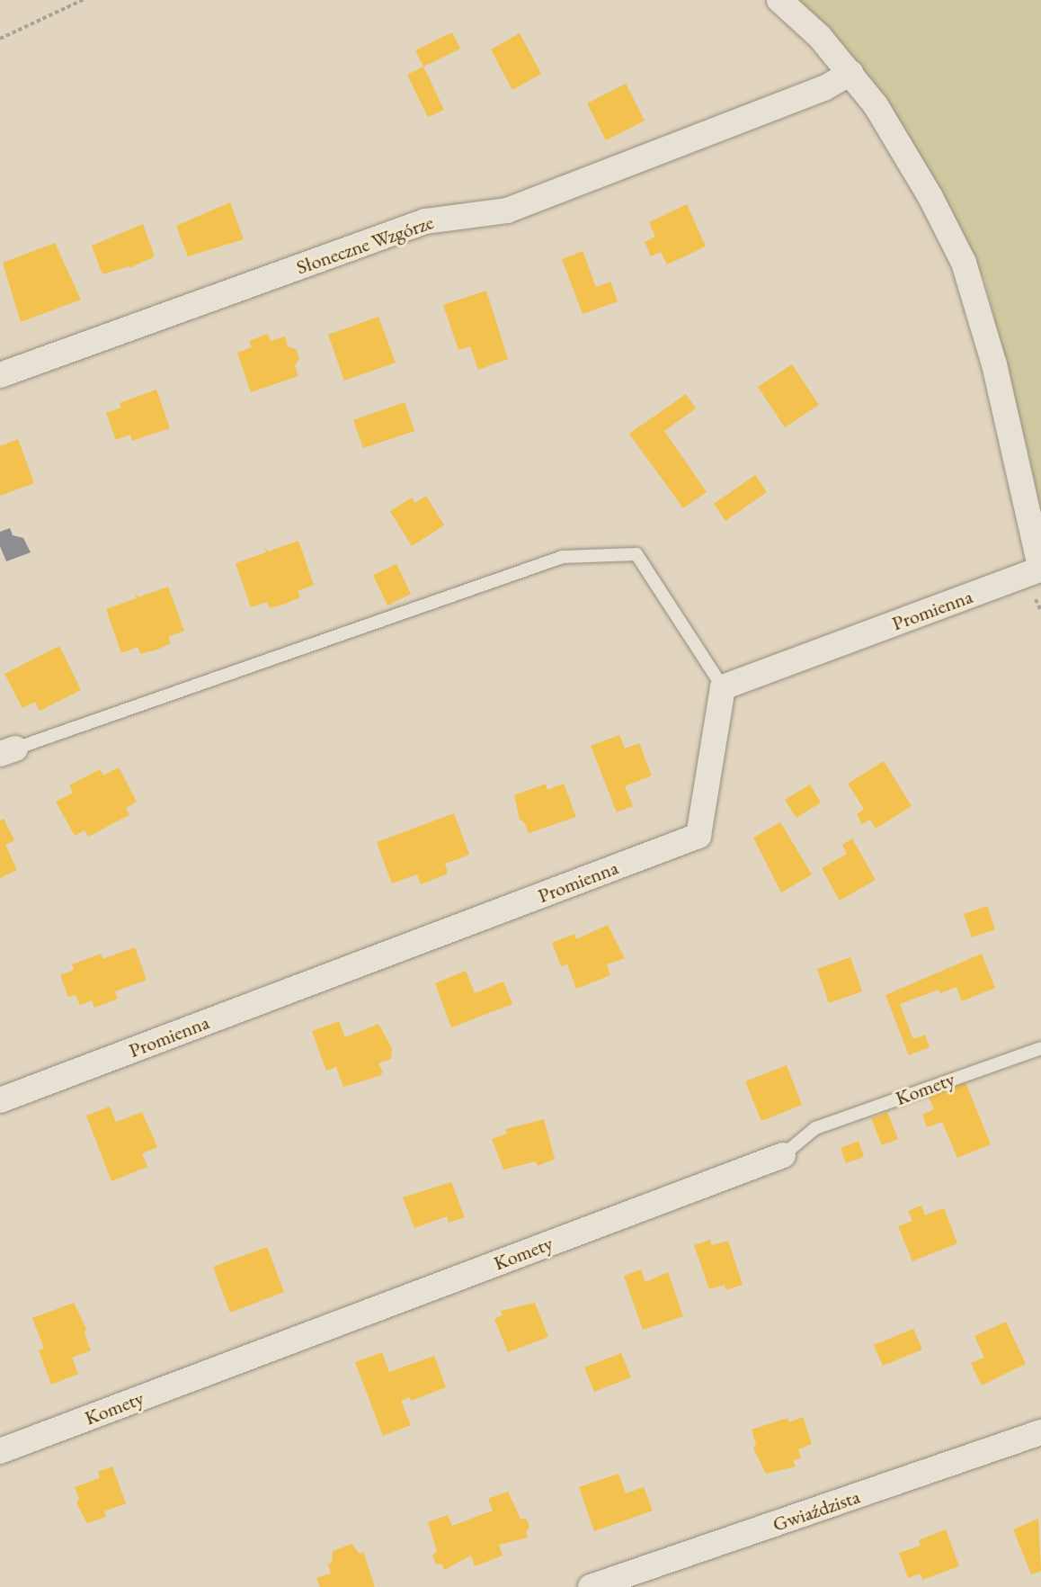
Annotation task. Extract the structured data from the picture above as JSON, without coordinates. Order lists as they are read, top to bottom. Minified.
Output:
{"streets":{"street":["Słoneczne Wzgórze","Promienna","Komety","Gwiaździsta"]}}
